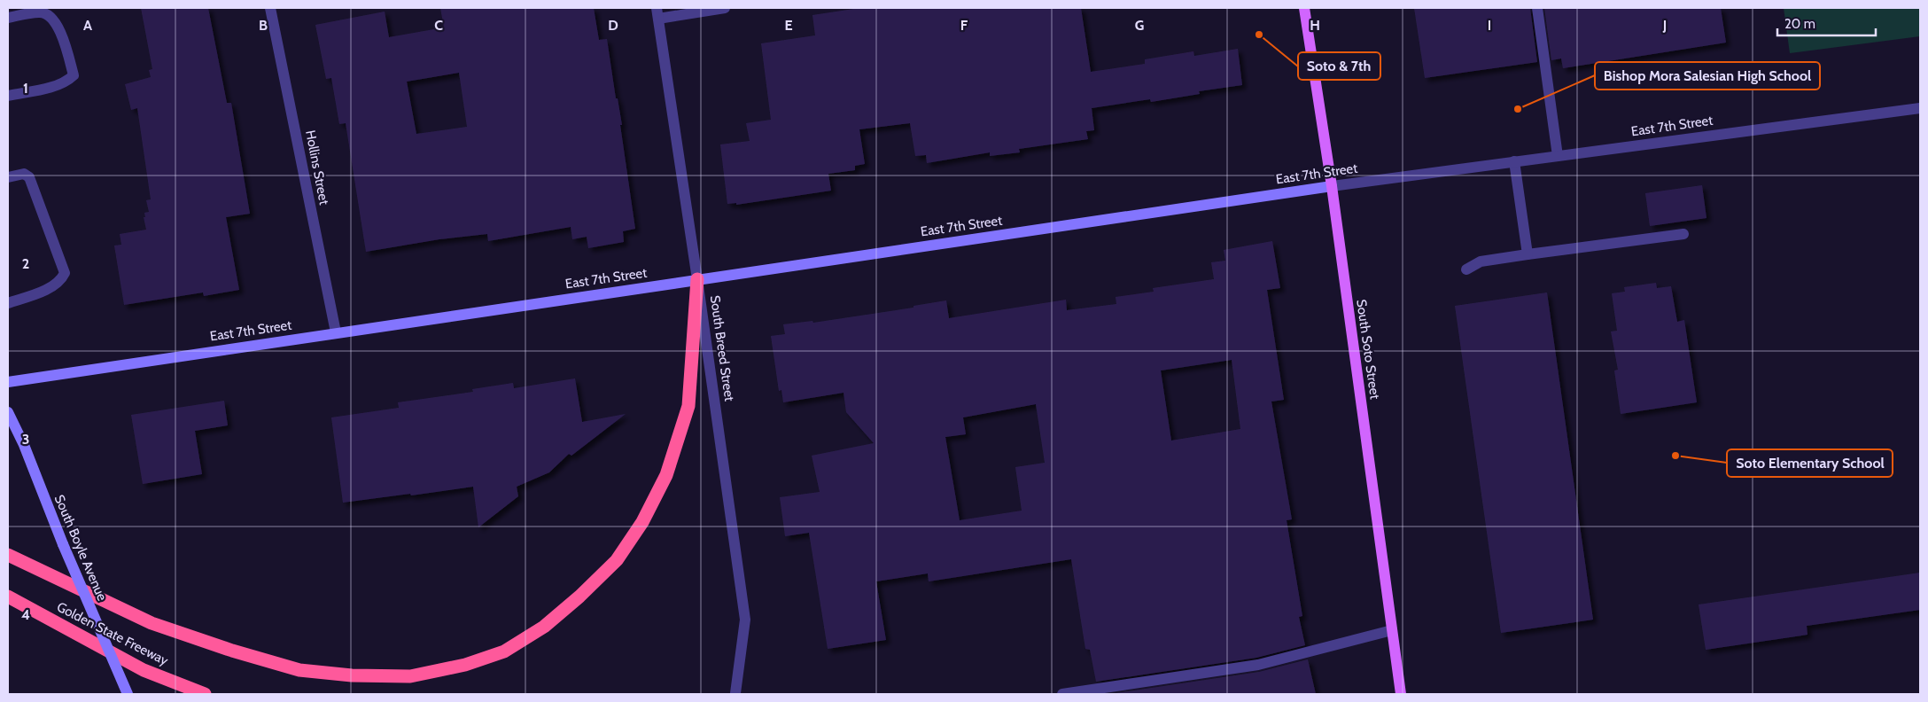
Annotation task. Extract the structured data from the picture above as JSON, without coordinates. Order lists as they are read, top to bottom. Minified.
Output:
{"streets":{"highway":["Golden State Freeway"],"main road":["South Soto Street"],"street":["East 7th Street","Hollins Street","South Breed Street","South Boyle Avenue"]},"crossings":[["East 7th Street","Hollins Street"],["East 7th Street","South Breed Street"],["East 7th Street","South Soto Street"]],"places":["Soto & 7th","Bishop Mora Salesian High School","Soto Elementary School"],"scale_bar":"20 m","grid":{"columns":["A","B","C","D","E","F","G","H","I","J"],"rows":["1","2","3","4"]}}
